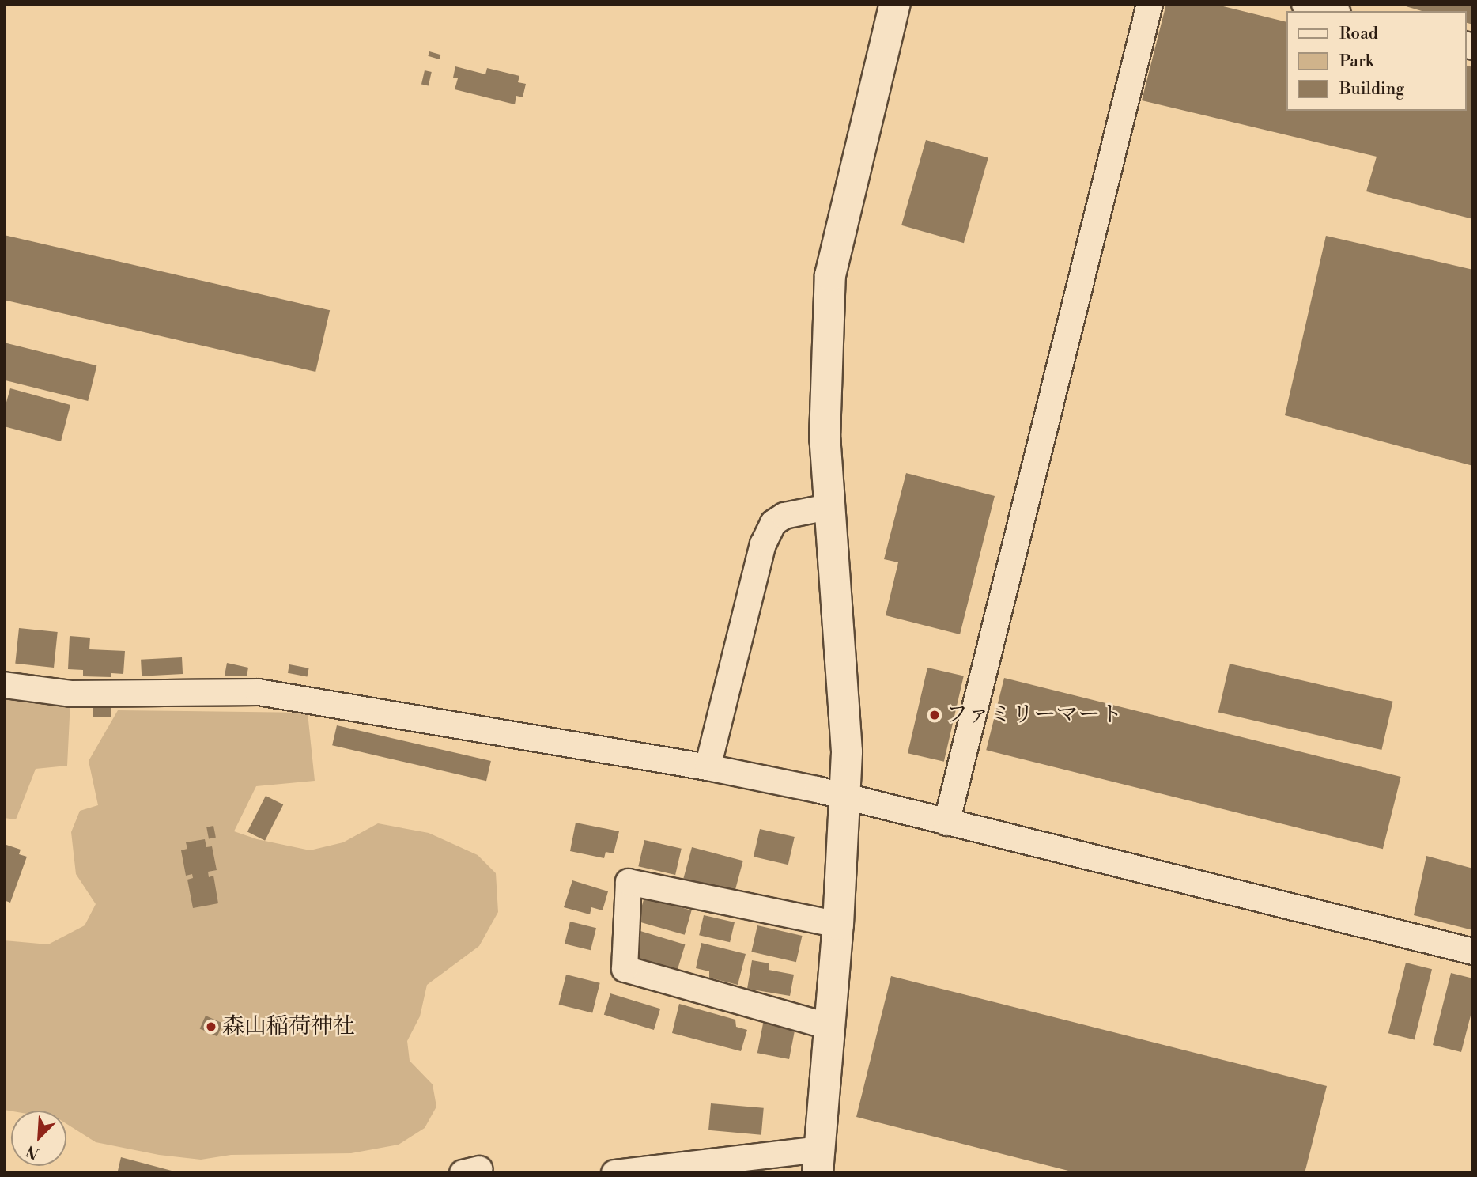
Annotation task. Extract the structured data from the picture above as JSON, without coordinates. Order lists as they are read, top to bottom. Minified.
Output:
{"places":["ファミリーマート","森山稲荷神社"],"legend":["Road","Park","Building"],"north":"bottom left"}
